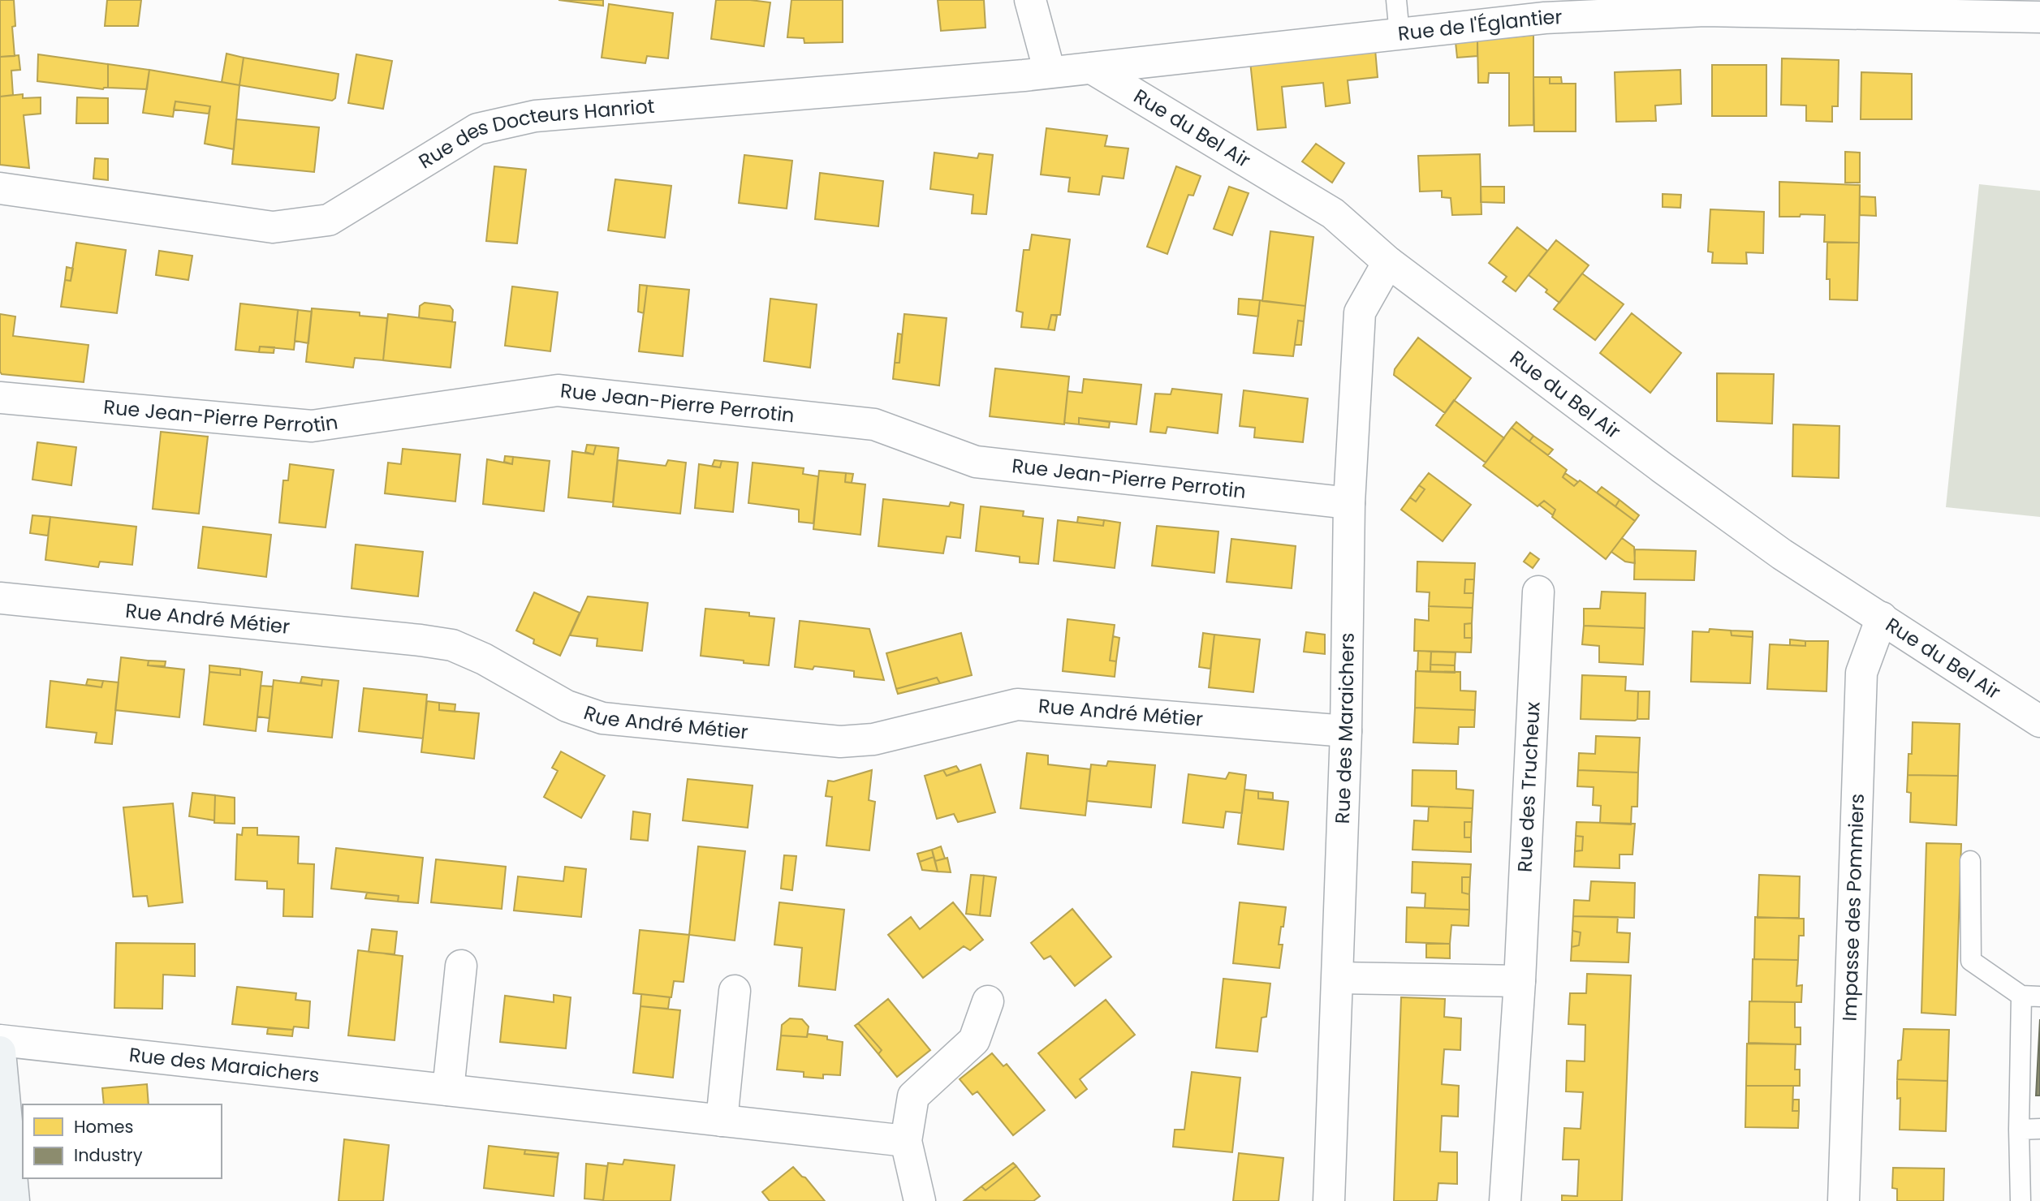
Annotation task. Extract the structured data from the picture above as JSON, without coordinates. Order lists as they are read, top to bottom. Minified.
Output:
{"streets":{"street":["Rue de l'Églantier","Rue du Bel Air","Rue des Docteurs Hanriot","Rue Jean-Pierre Perrotin","Rue André Métier","Rue des Maraichers","Rue des Trucheux","Impasse des Pommiers"]},"crossings":[["Rue de l'Églantier","Rue du Bel Air"],["Rue de l'Églantier","Rue des Docteurs Hanriot"],["Rue du Bel Air","Rue des Docteurs Hanriot"],["Rue du Bel Air","Rue des Maraichers"],["Rue du Bel Air","Impasse des Pommiers"],["Rue Jean-Pierre Perrotin","Rue des Maraichers"],["Rue André Métier","Rue des Maraichers"]],"legend":["Homes","Industry"]}
